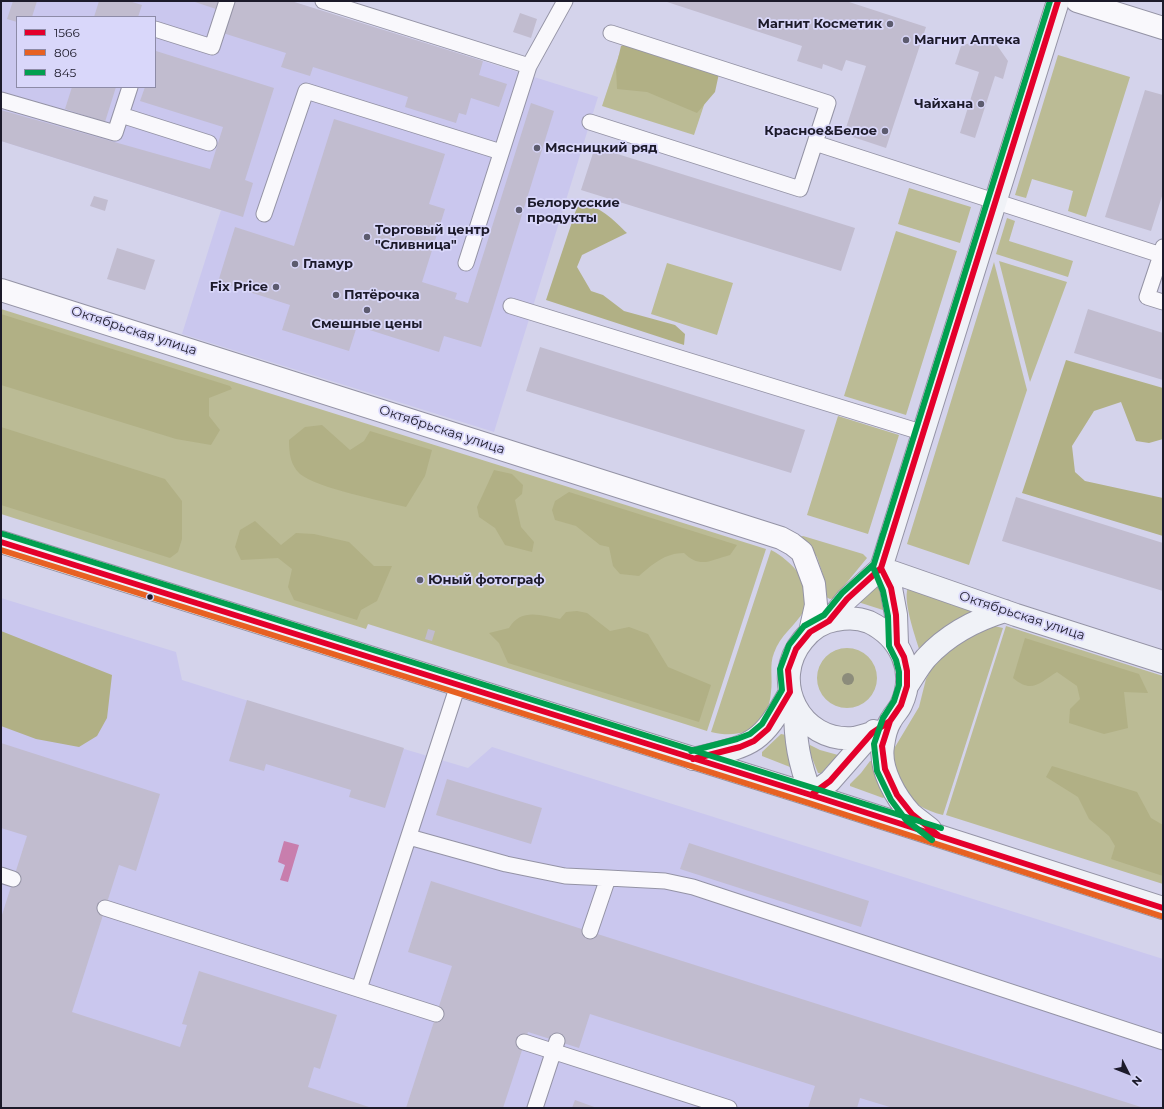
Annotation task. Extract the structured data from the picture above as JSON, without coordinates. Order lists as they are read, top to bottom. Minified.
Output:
{"streets":{"street":["Октябрьская улица"]},"places":["Магнит Косметик","Магнит Аптека","Чайхана","Красное&Белое","Мясницкий ряд","Белорусские продукты","Торговый центр \"Сливница\"","Гламур","Fix Price","Пятёрочка","Смешные цены","Юный фотограф"],"lines":["transit line 1566","transit line 845","transit line 806"],"legend":["1566","806","845"],"north":"bottom right"}
